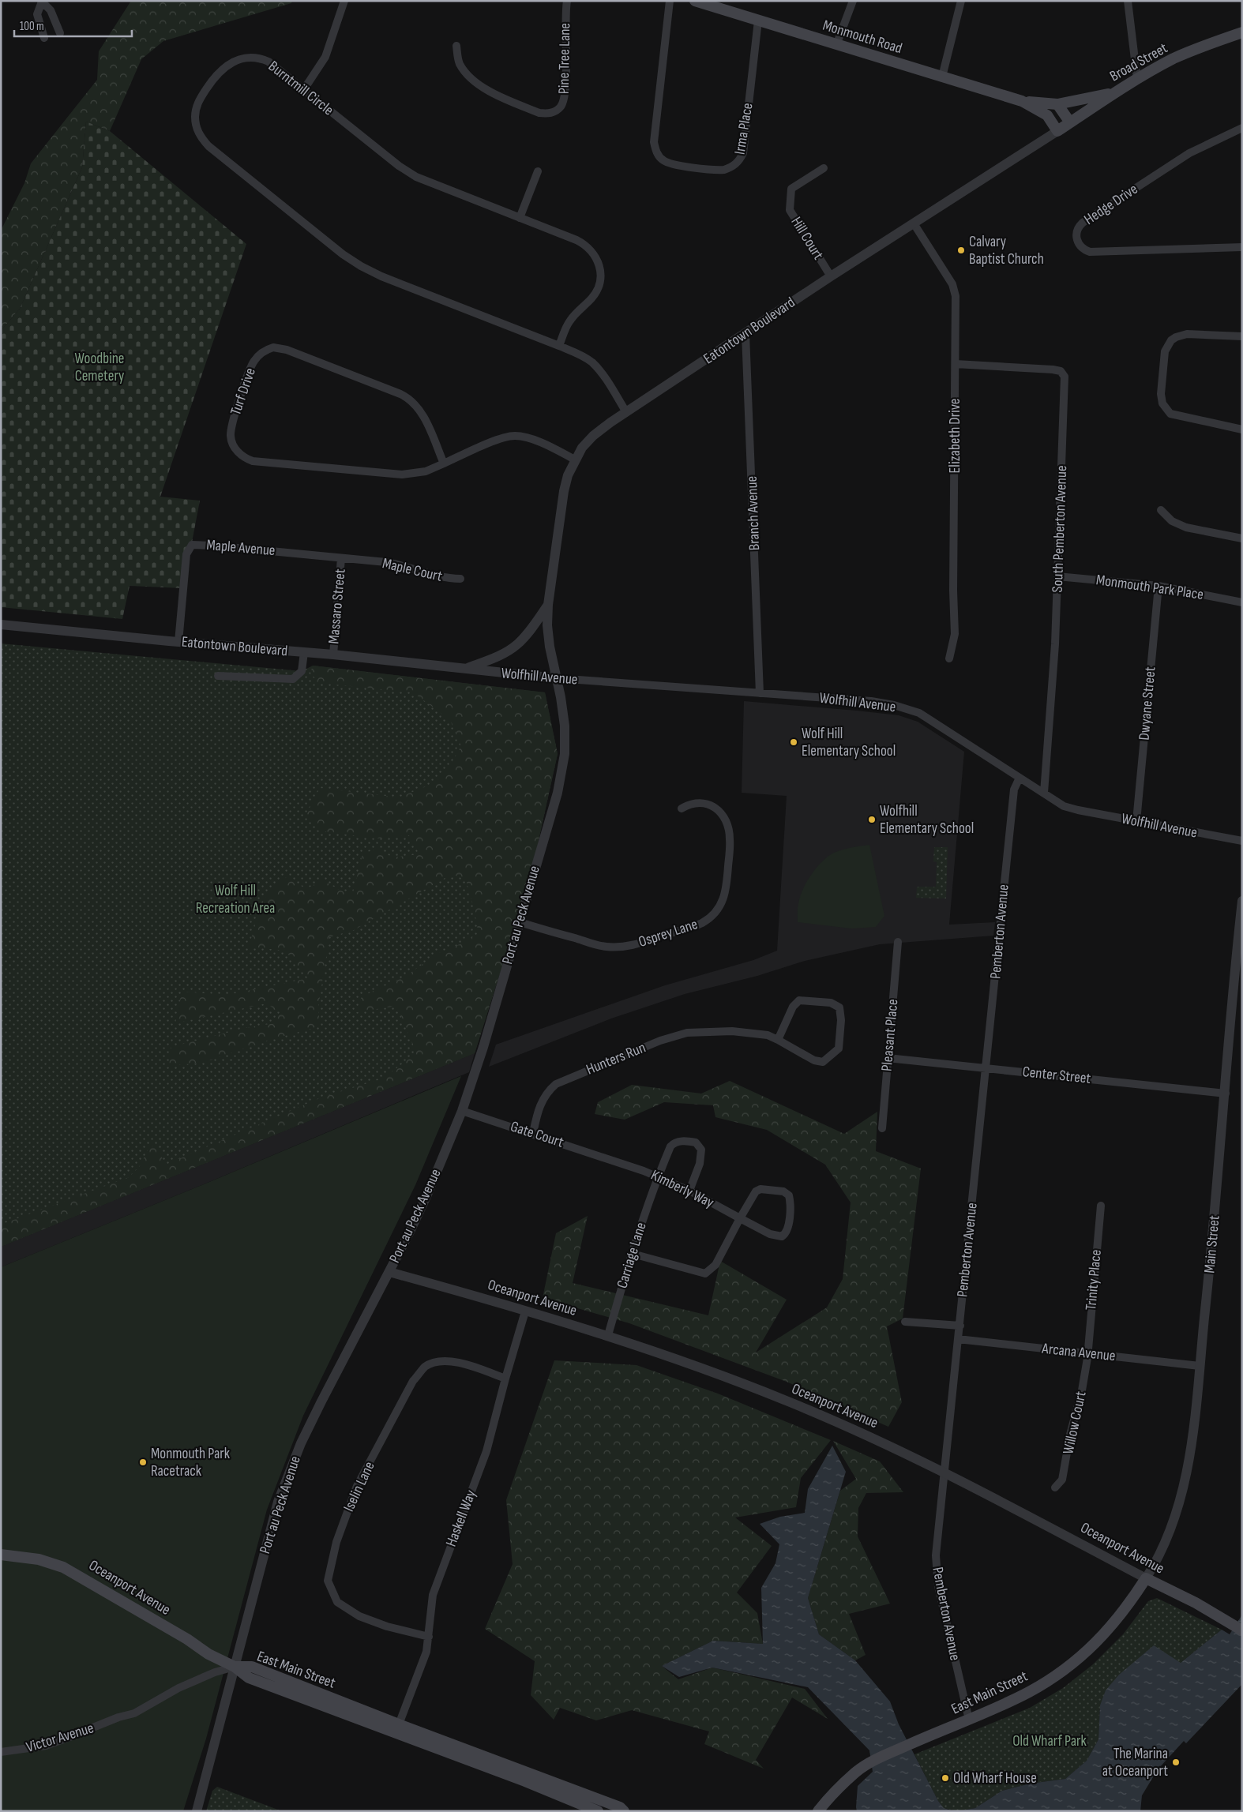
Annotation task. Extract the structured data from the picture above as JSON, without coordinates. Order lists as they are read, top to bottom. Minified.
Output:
{"streets":{"main road":["Monmouth Road","Broad Street","Oceanport Avenue","East Main Street"],"street":["Pine Tree Lane","Burntmill Circle","Irma Place","Hedge Drive","Hill Court","Eatontown Boulevard","Turf Drive","Elizabeth Drive","Branch Avenue","South Pemberton Avenue","Maple Avenue","Maple Court","Monmouth Park Place","Massaro Street","Wolfhill Avenue","Dwyane Street","Port au Peck Avenue","Pemberton Avenue","Osprey Lane","Pleasant Place","Hunters Run","Center Street","Gate Court","Kimberly Way","Main Street","Carriage Lane","Trinity Place","Arcana Avenue","Willow Court","Iselin Lane","Haskell Way","Victor Avenue"]},"crossings":[["Monmouth Road","Broad Street"],["Monmouth Road","Irma Place"],["Monmouth Road","Eatontown Boulevard"],["Broad Street","Eatontown Boulevard"],["Burntmill Circle","Eatontown Boulevard"],["Hill Court","Eatontown Boulevard"],["Eatontown Boulevard","Turf Drive"],["Eatontown Boulevard","Elizabeth Drive"],["Eatontown Boulevard","Branch Avenue"],["Eatontown Boulevard","Maple Avenue"],["Eatontown Boulevard","Massaro Street"],["Eatontown Boulevard","Wolfhill Avenue"],["Eatontown Boulevard","Port au Peck Avenue"],["Elizabeth Drive","South Pemberton Avenue"],["Branch Avenue","Wolfhill Avenue"],["South Pemberton Avenue","Monmouth Park Place"],["South Pemberton Avenue","Wolfhill Avenue"],["Maple Avenue","Maple Court"],["Maple Avenue","Massaro Street"],["Maple Court","Massaro Street"],["Monmouth Park Place","Dwyane Street"],["Wolfhill Avenue","Dwyane Street"],["Wolfhill Avenue","Port au Peck Avenue"],["Wolfhill Avenue","Pemberton Avenue"],["Port au Peck Avenue","Osprey Lane"],["Port au Peck Avenue","Gate Court"],["Port au Peck Avenue","Oceanport Avenue"],["Port au Peck Avenue","East Main Street"],["Port au Peck Avenue","Victor Avenue"],["Pemberton Avenue","Center Street"],["Pemberton Avenue","Oceanport Avenue"],["Pemberton Avenue","Arcana Avenue"],["Pemberton Avenue","East Main Street"],["Pleasant Place","Center Street"],["Hunters Run","Gate Court"],["Center Street","Main Street"],["Gate Court","Kimberly Way"],["Kimberly Way","Carriage Lane"],["Main Street","Oceanport Avenue"],["Main Street","Arcana Avenue"],["Main Street","East Main Street"],["Carriage Lane","Oceanport Avenue"],["Trinity Place","Arcana Avenue"],["Trinity Place","Willow Court"],["Oceanport Avenue","Haskell Way"],["Oceanport Avenue","East Main Street"],["Oceanport Avenue","Victor Avenue"],["Arcana Avenue","Willow Court"],["Iselin Lane","Haskell Way"],["Haskell Way","East Main Street"],["East Main Street","Victor Avenue"]],"parks":["Woodbine Cemetery","Wolf Hill Recreation Area","Old Wharf Park"],"places":["Calvary Baptist Church","Wolf Hill Elementary School","Wolfhill Elementary School","Monmouth Park Racetrack","The Marina at Oceanport","Old Wharf House"],"scale_bar":"100 m"}
